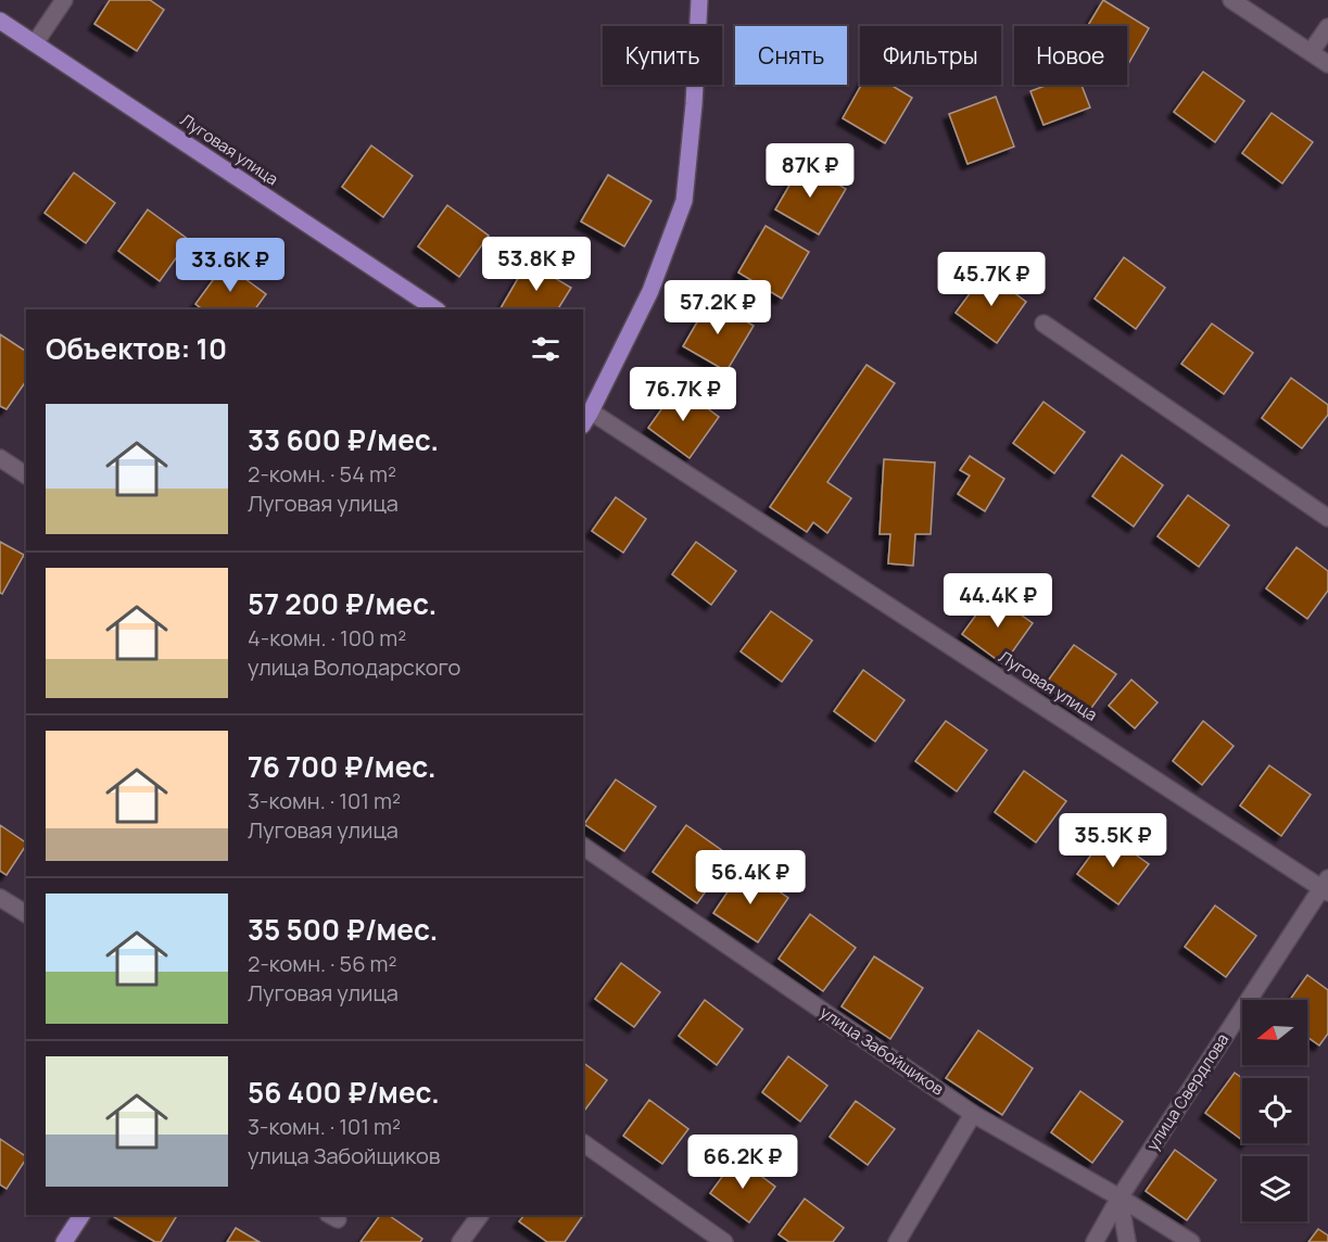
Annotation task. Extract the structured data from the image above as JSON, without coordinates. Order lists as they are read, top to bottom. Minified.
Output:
{"streets":{"main road":["Луговая улица"],"street":["улица Забойщиков","улица Свердлова"]},"crossings":[["Луговая улица","улица Свердлова"],["улица Забойщиков","улица Свердлова"]],"north":"left","page":{"chip":["Купить","Снять","Фильтры","Новое"],"price":["87K ₽","53.8K ₽","33.6K ₽","45.7K ₽","57.2K ₽","76.7K ₽","44.4K ₽","35.5K ₽","56.4K ₽","66.2K ₽"],"heading":"Объектов: 10","list":[{"name":"33 600 ₽/мес.","note":"2-комн. · 54 m² · Луговая улица"},{"name":"57 200 ₽/мес.","note":"4-комн. · 100 m² · улица Володарского"},{"name":"76 700 ₽/мес.","note":"3-комн. · 101 m² · Луговая улица"},{"name":"35 500 ₽/мес.","note":"2-комн. · 56 m² · Луговая улица"},{"name":"56 400 ₽/мес.","note":"3-комн. · 101 m² · улица Забойщиков"}]}}
